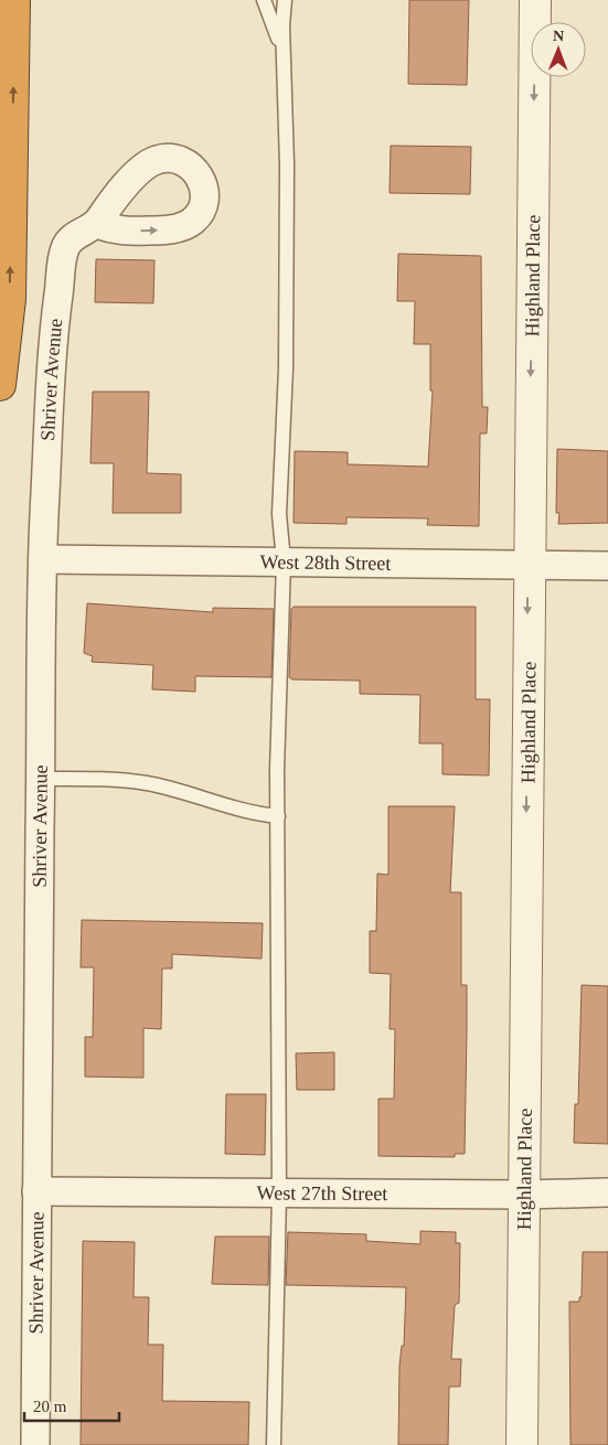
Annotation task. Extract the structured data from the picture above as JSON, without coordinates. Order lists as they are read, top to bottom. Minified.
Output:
{"streets":{"street":["Highland Place","Shriver Avenue","West 28th Street","West 27th Street"]},"crossings":[["Highland Place","West 28th Street"],["Highland Place","West 27th Street"],["Shriver Avenue","West 28th Street"],["Shriver Avenue","West 27th Street"]],"one_way":["Highland Place"],"scale_bar":"20 m","north":"top"}
